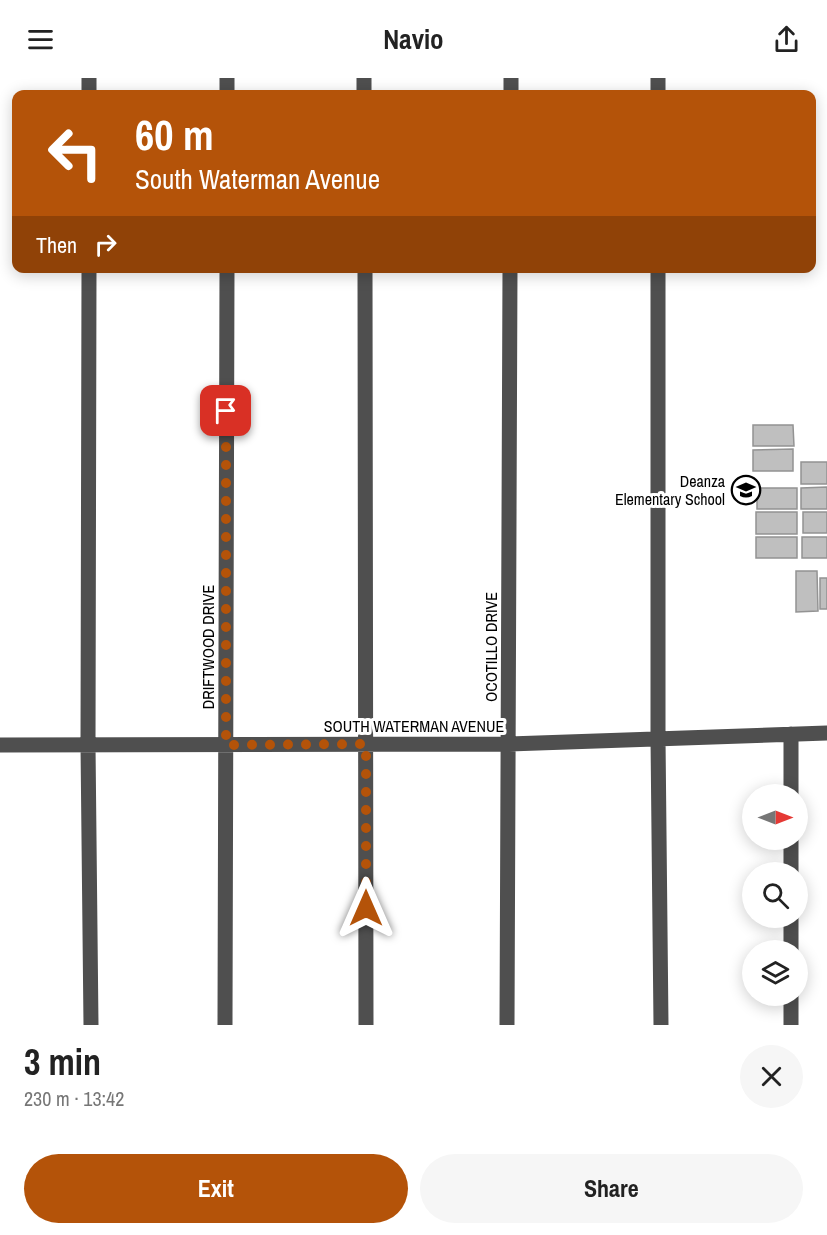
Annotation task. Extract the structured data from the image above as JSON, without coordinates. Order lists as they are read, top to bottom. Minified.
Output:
{"streets":{"street":["DRIFTWOOD DRIVE","OCOTILLO DRIVE","SOUTH WATERMAN AVENUE"]},"crossings":[["DRIFTWOOD DRIVE","SOUTH WATERMAN AVENUE"],["OCOTILLO DRIVE","SOUTH WATERMAN AVENUE"]],"places":{"school or university":["Deanza Elementary School"]},"north":"right","page":{"header":"Navio","turn":["60 m","South Waterman Avenue"],"then":"Then","heading":["3 min","230 m · 13:42"],"buttons":["Exit","Share"]}}
